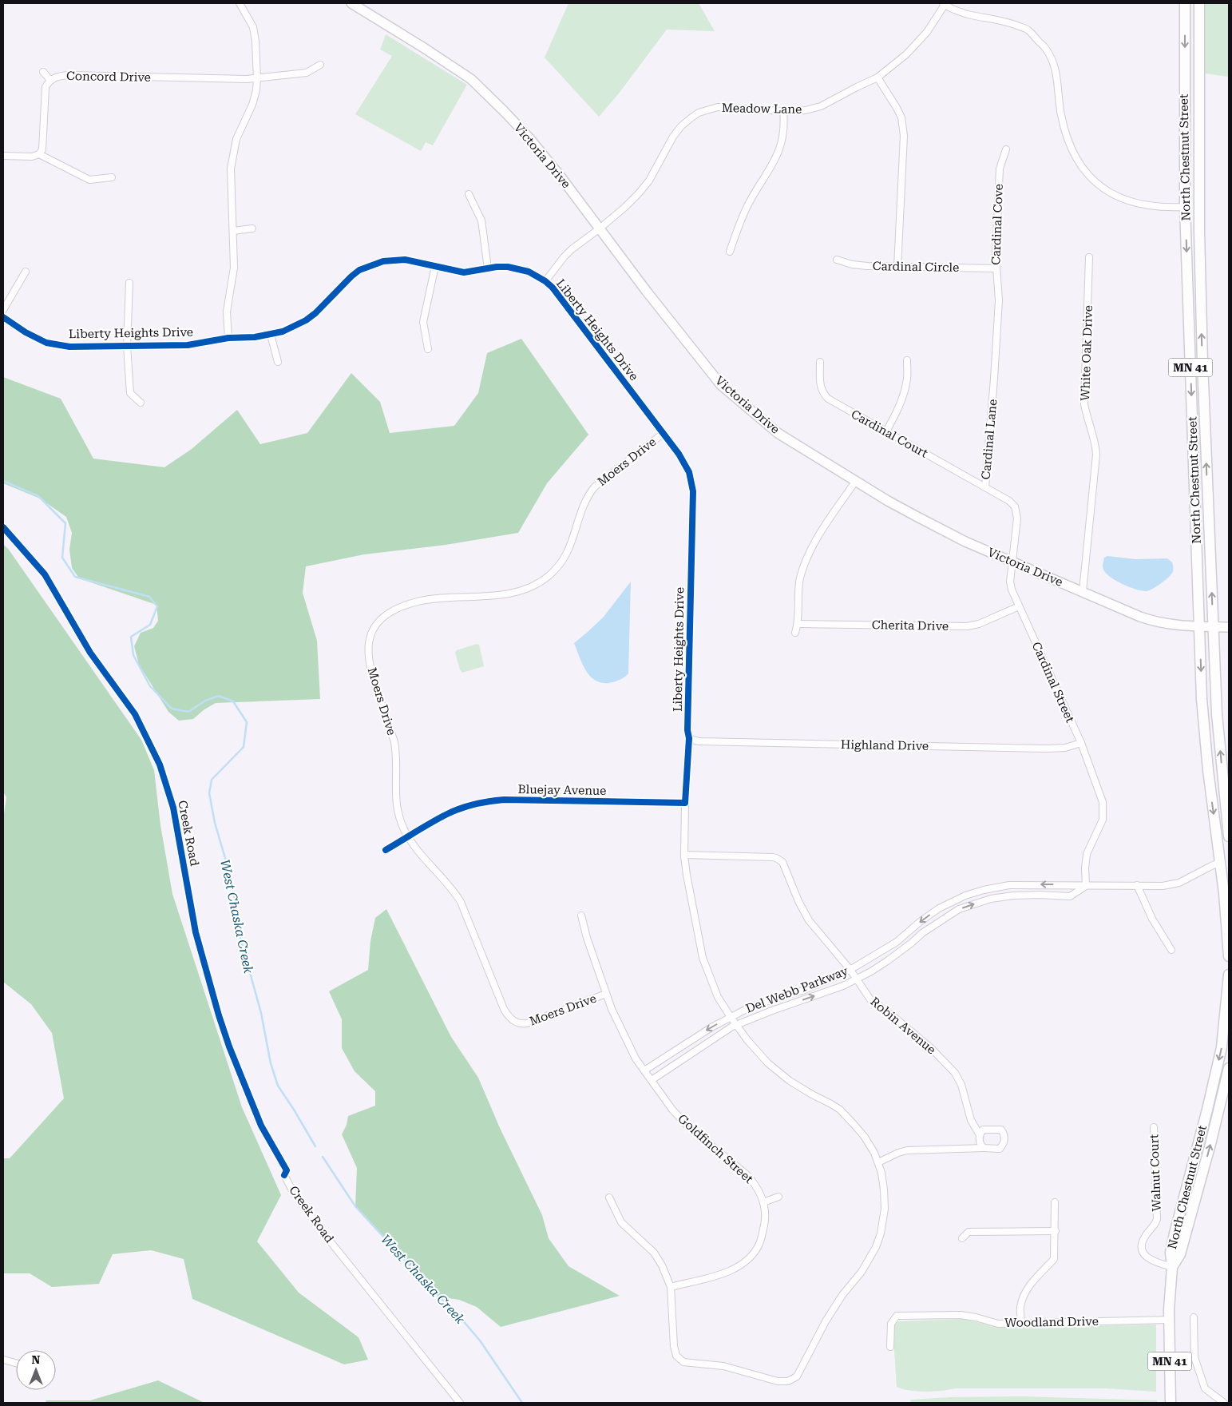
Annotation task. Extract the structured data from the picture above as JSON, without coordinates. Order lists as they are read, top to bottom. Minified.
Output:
{"streets":{"main road":["North Chestnut Street","MN 41"],"street":["Concord Drive","Meadow Lane","Victoria Drive","Cardinal Cove","Cardinal Circle","Liberty Heights Drive","White Oak Drive","Cardinal Court","Cardinal Lane","Moers Drive","Cherita Drive","Cardinal Street","Highland Drive","Bluejay Avenue","Creek Road","Del Webb Parkway","Robin Avenue","Goldfinch Street","Walnut Court","Woodland Drive"]},"crossings":[["Meadow Lane","Victoria Drive"],["Meadow Lane","Liberty Heights Drive"],["Victoria Drive","North Chestnut Street"],["Victoria Drive","White Oak Drive"],["Victoria Drive","Cardinal Lane"],["Victoria Drive","Cardinal Street"],["North Chestnut Street","MN 41"],["North Chestnut Street","Del Webb Parkway"],["North Chestnut Street","Walnut Court"],["Cardinal Cove","Cardinal Circle"],["Cardinal Cove","Cardinal Lane"],["Liberty Heights Drive","Moers Drive"],["Liberty Heights Drive","Highland Drive"],["MN 41","Walnut Court"],["MN 41","Woodland Drive"],["Cardinal Court","Cardinal Lane"],["Cardinal Lane","Cardinal Street"],["Moers Drive","Bluejay Avenue"],["Moers Drive","Goldfinch Street"],["Cherita Drive","Cardinal Street"],["Cardinal Street","Highland Drive"],["Cardinal Street","Del Webb Parkway"],["Del Webb Parkway","Robin Avenue"],["Del Webb Parkway","Goldfinch Street"]],"water":["West Chaska Creek"],"north":"top"}
